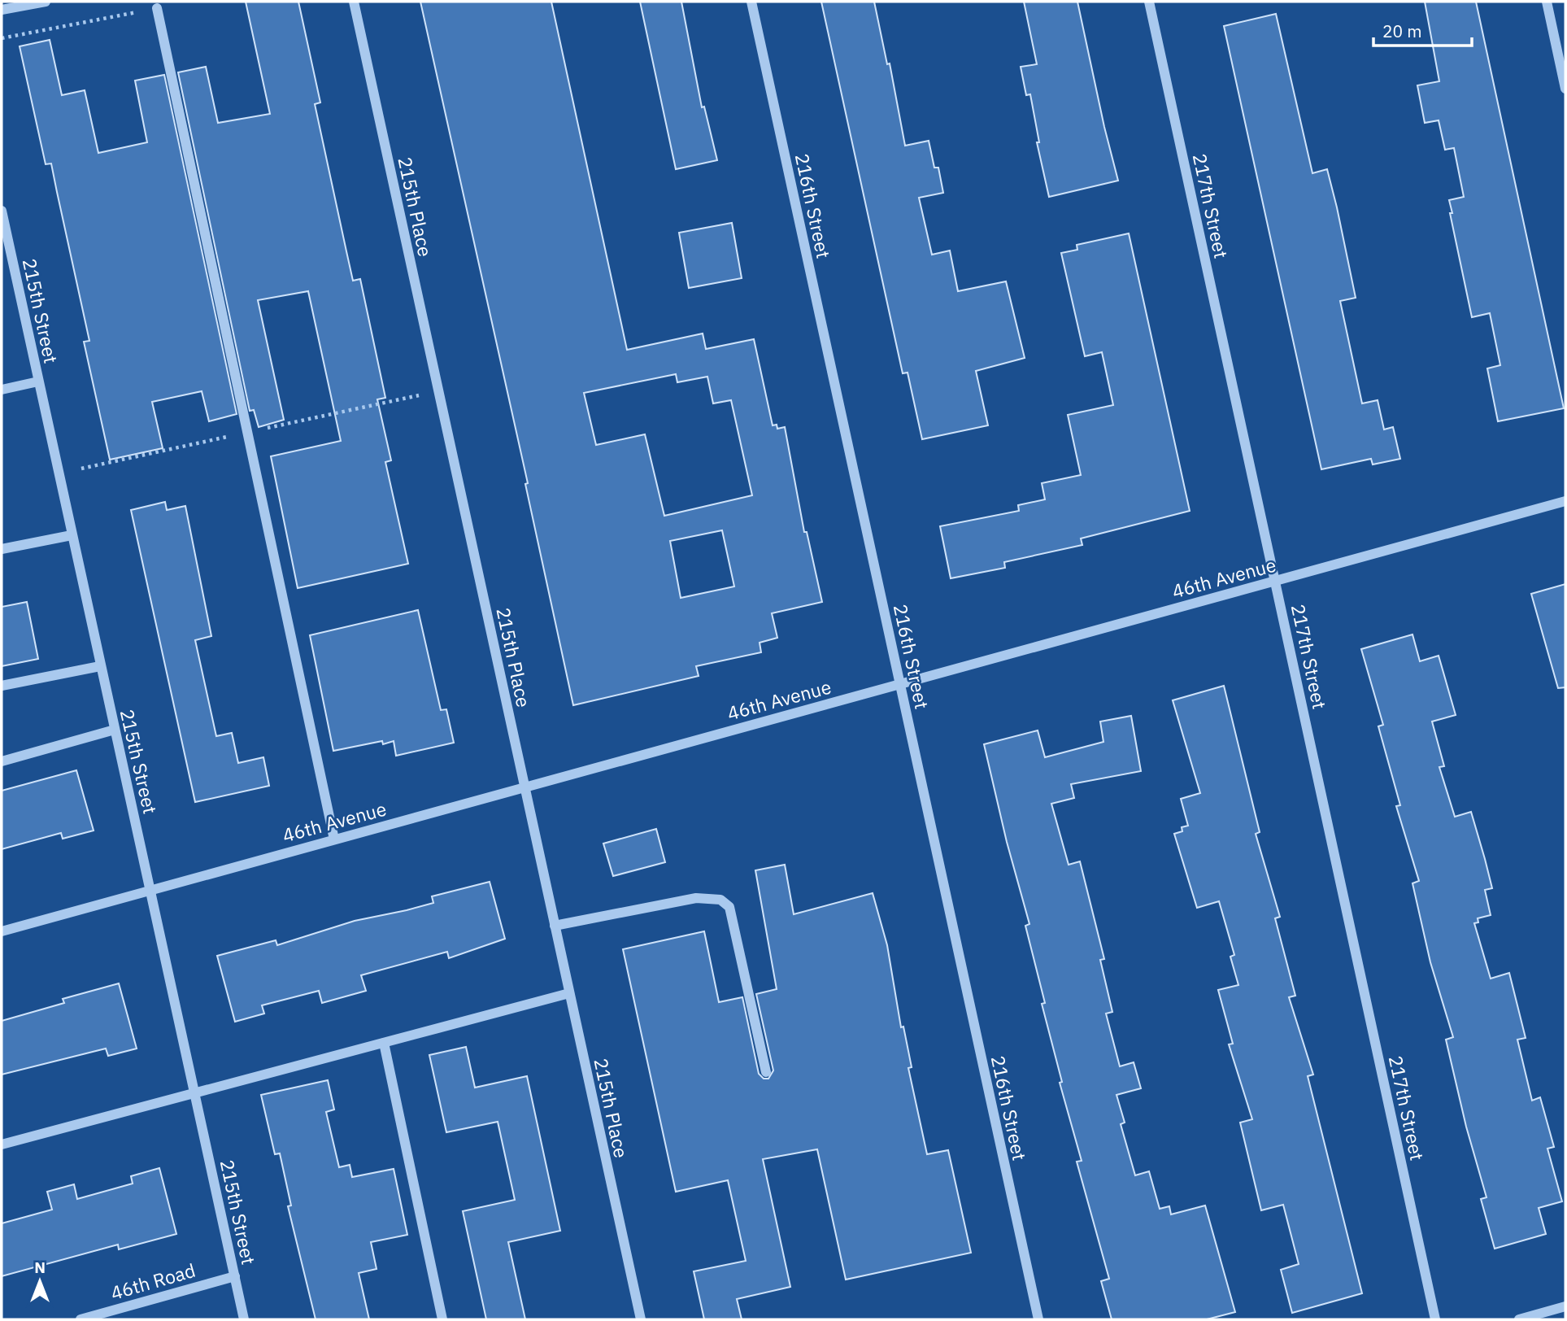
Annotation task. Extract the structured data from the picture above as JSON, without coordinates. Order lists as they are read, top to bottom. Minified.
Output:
{"streets":{"street":["216th Street","217th Street","215th Place","215th Street","46th Avenue","46th Road"]},"crossings":[["216th Street","46th Avenue"],["217th Street","46th Avenue"],["215th Place","46th Avenue"],["215th Street","46th Avenue"],["215th Street","46th Road"]],"scale_bar":"20 m","north":"top"}
